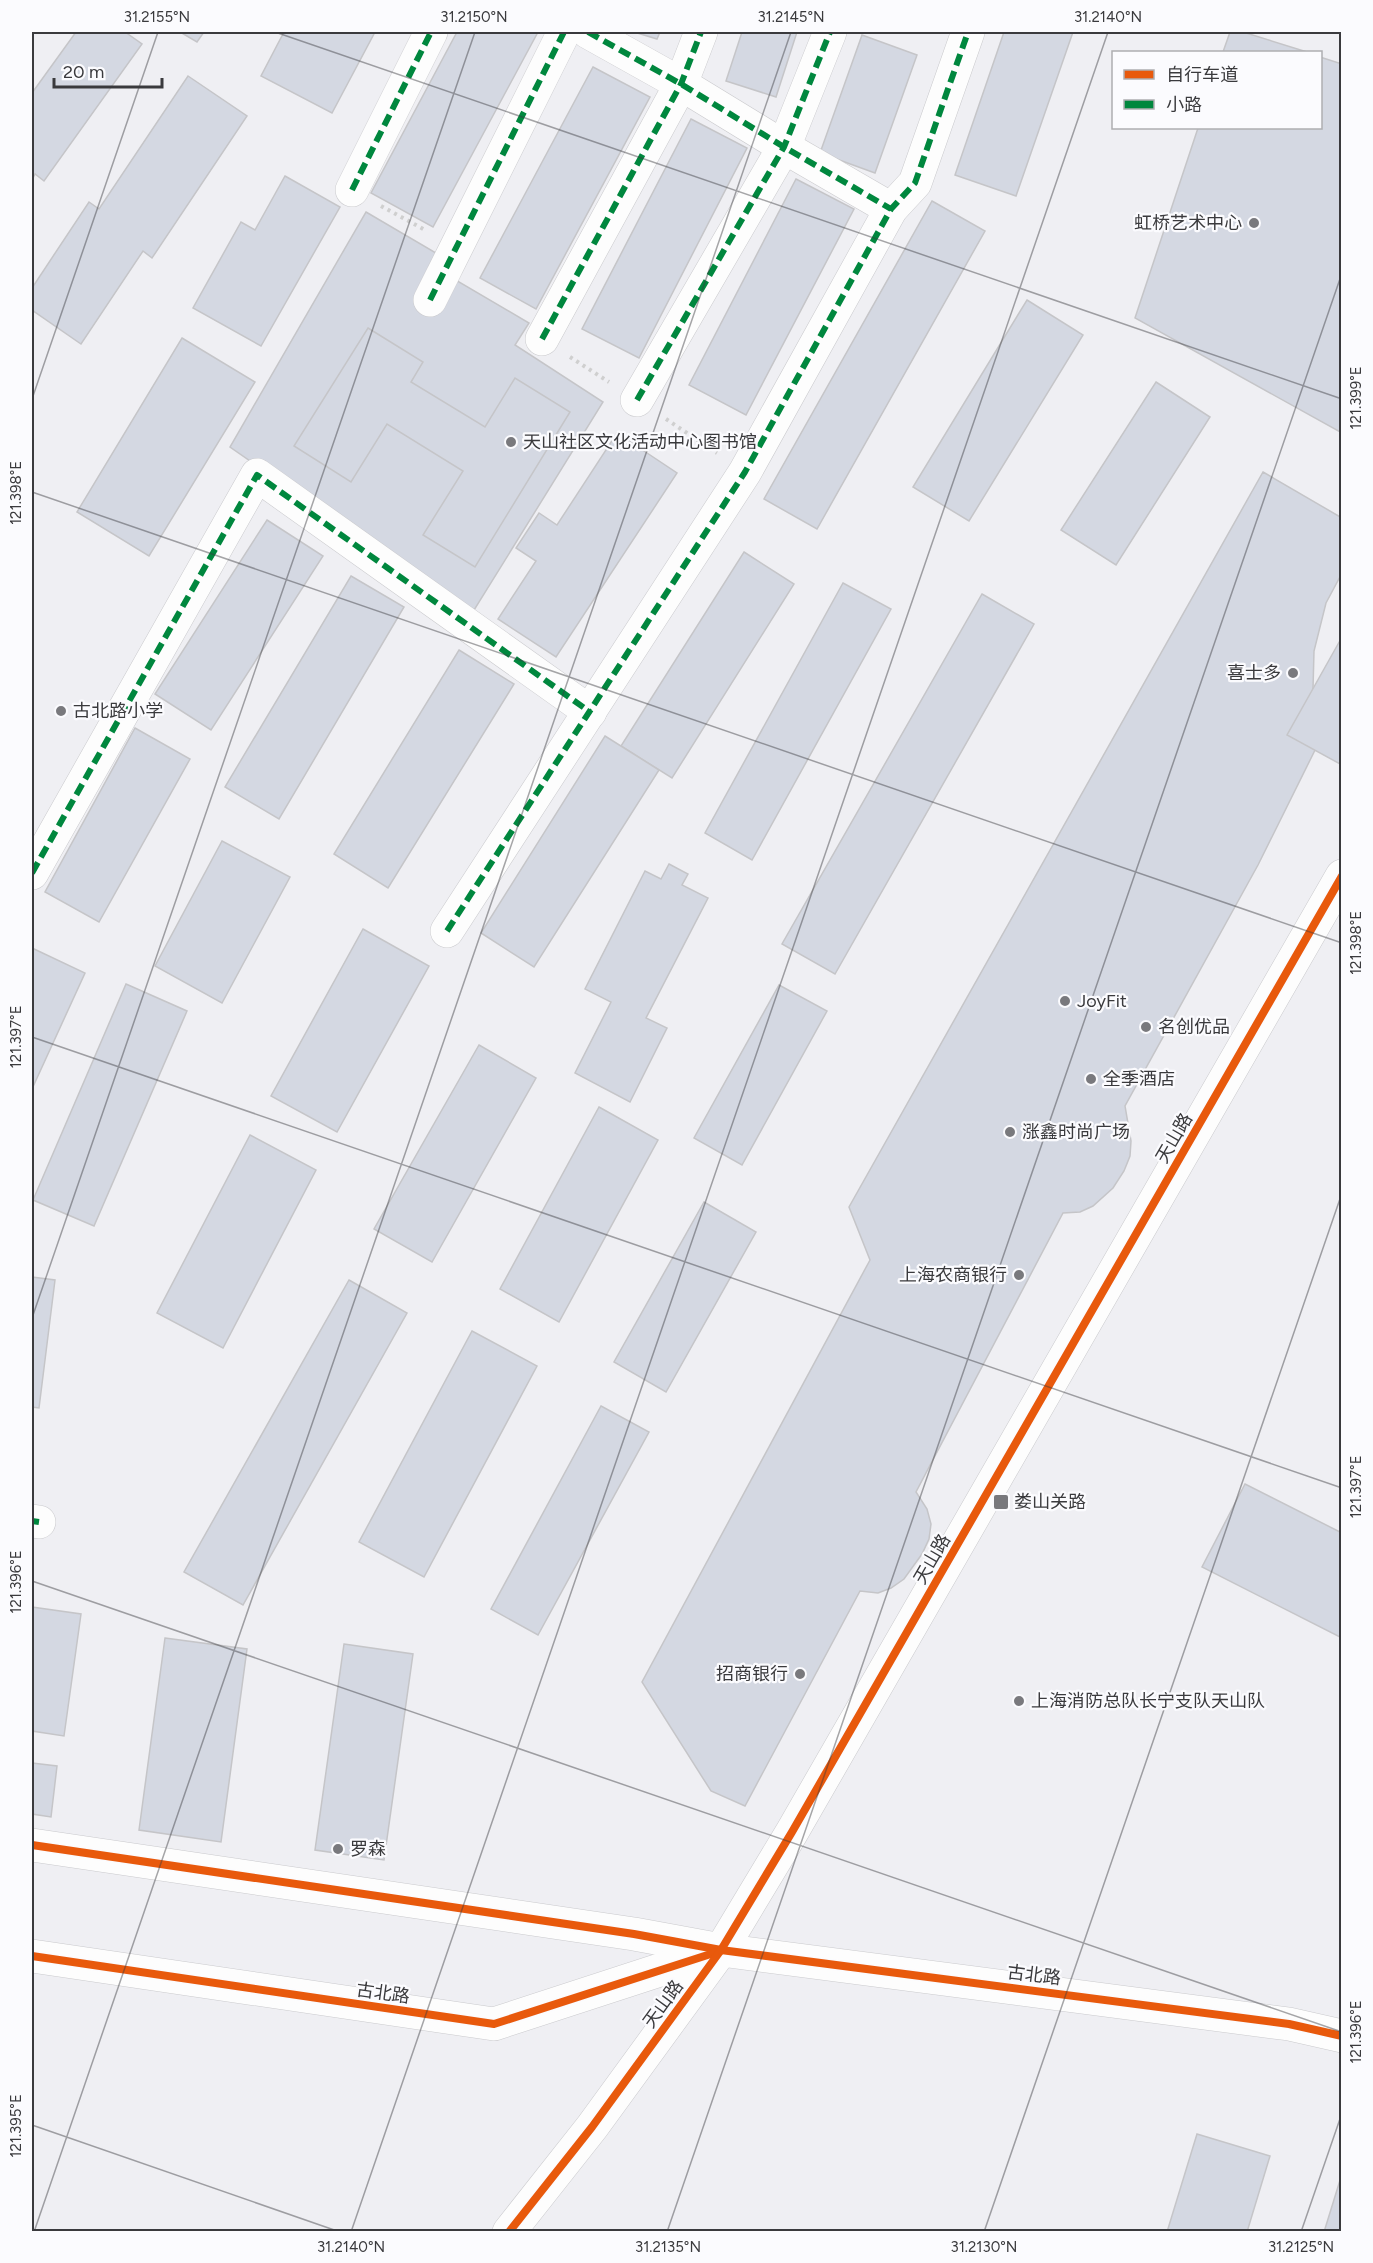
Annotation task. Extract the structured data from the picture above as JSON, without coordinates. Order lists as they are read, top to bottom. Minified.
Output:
{"streets":{"main road":["天山路","古北路"]},"crossings":[["天山路","古北路"]],"places":{"other":["虹桥艺术中心","天山社区文化活动中心图书馆","喜士多","古北路小学","JoyFit","名创优品","全季酒店","涨鑫时尚广场","上海农商银行","招商银行","上海消防总队长宁支队天山队","罗森"],"transit":["娄山关路"]},"legend":["自行车道","小路"],"scale_bar":"20 m","coordinates":["31.2155°N","31.2150°N","31.2145°N","31.2140°N","121.399°E","121.398°E","121.397°E","121.396°E","121.395°E","31.2135°N","31.2130°N","31.2125°N"]}
